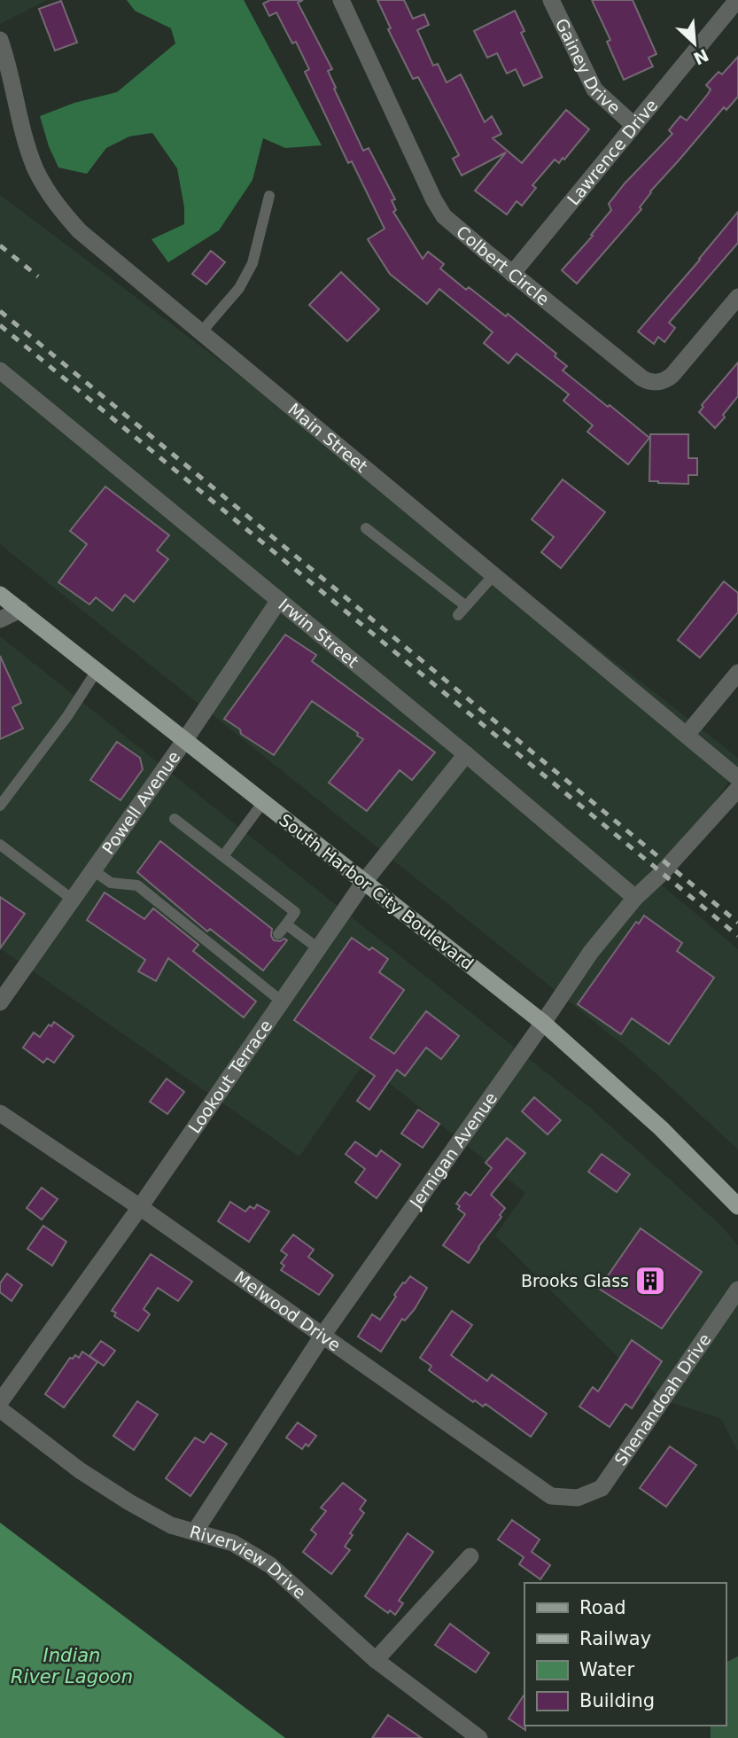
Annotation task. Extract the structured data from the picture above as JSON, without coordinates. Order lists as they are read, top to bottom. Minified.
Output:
{"streets":{"main road":["South Harbor City Boulevard"],"street":["Gainey Drive","Lawrence Drive","Colbert Circle","Main Street","Irwin Street","Powell Avenue","Lookout Terrace","Jernigan Avenue","Melwood Drive","Shenandoah Drive","Riverview Drive"]},"crossings":[["Gainey Drive","Lawrence Drive"],["Lawrence Drive","Colbert Circle"],["Irwin Street","Powell Avenue"],["Irwin Street","Lookout Terrace"],["Irwin Street","Jernigan Avenue"],["Powell Avenue","South Harbor City Boulevard"],["South Harbor City Boulevard","Lookout Terrace"],["South Harbor City Boulevard","Jernigan Avenue"],["Lookout Terrace","Melwood Drive"],["Jernigan Avenue","Melwood Drive"],["Jernigan Avenue","Riverview Drive"],["Melwood Drive","Shenandoah Drive"]],"water":["Indian River Lagoon"],"places":{"building":["Brooks Glass"]},"legend":["Road","Railway","Water","Building"],"north":"bottom right"}
